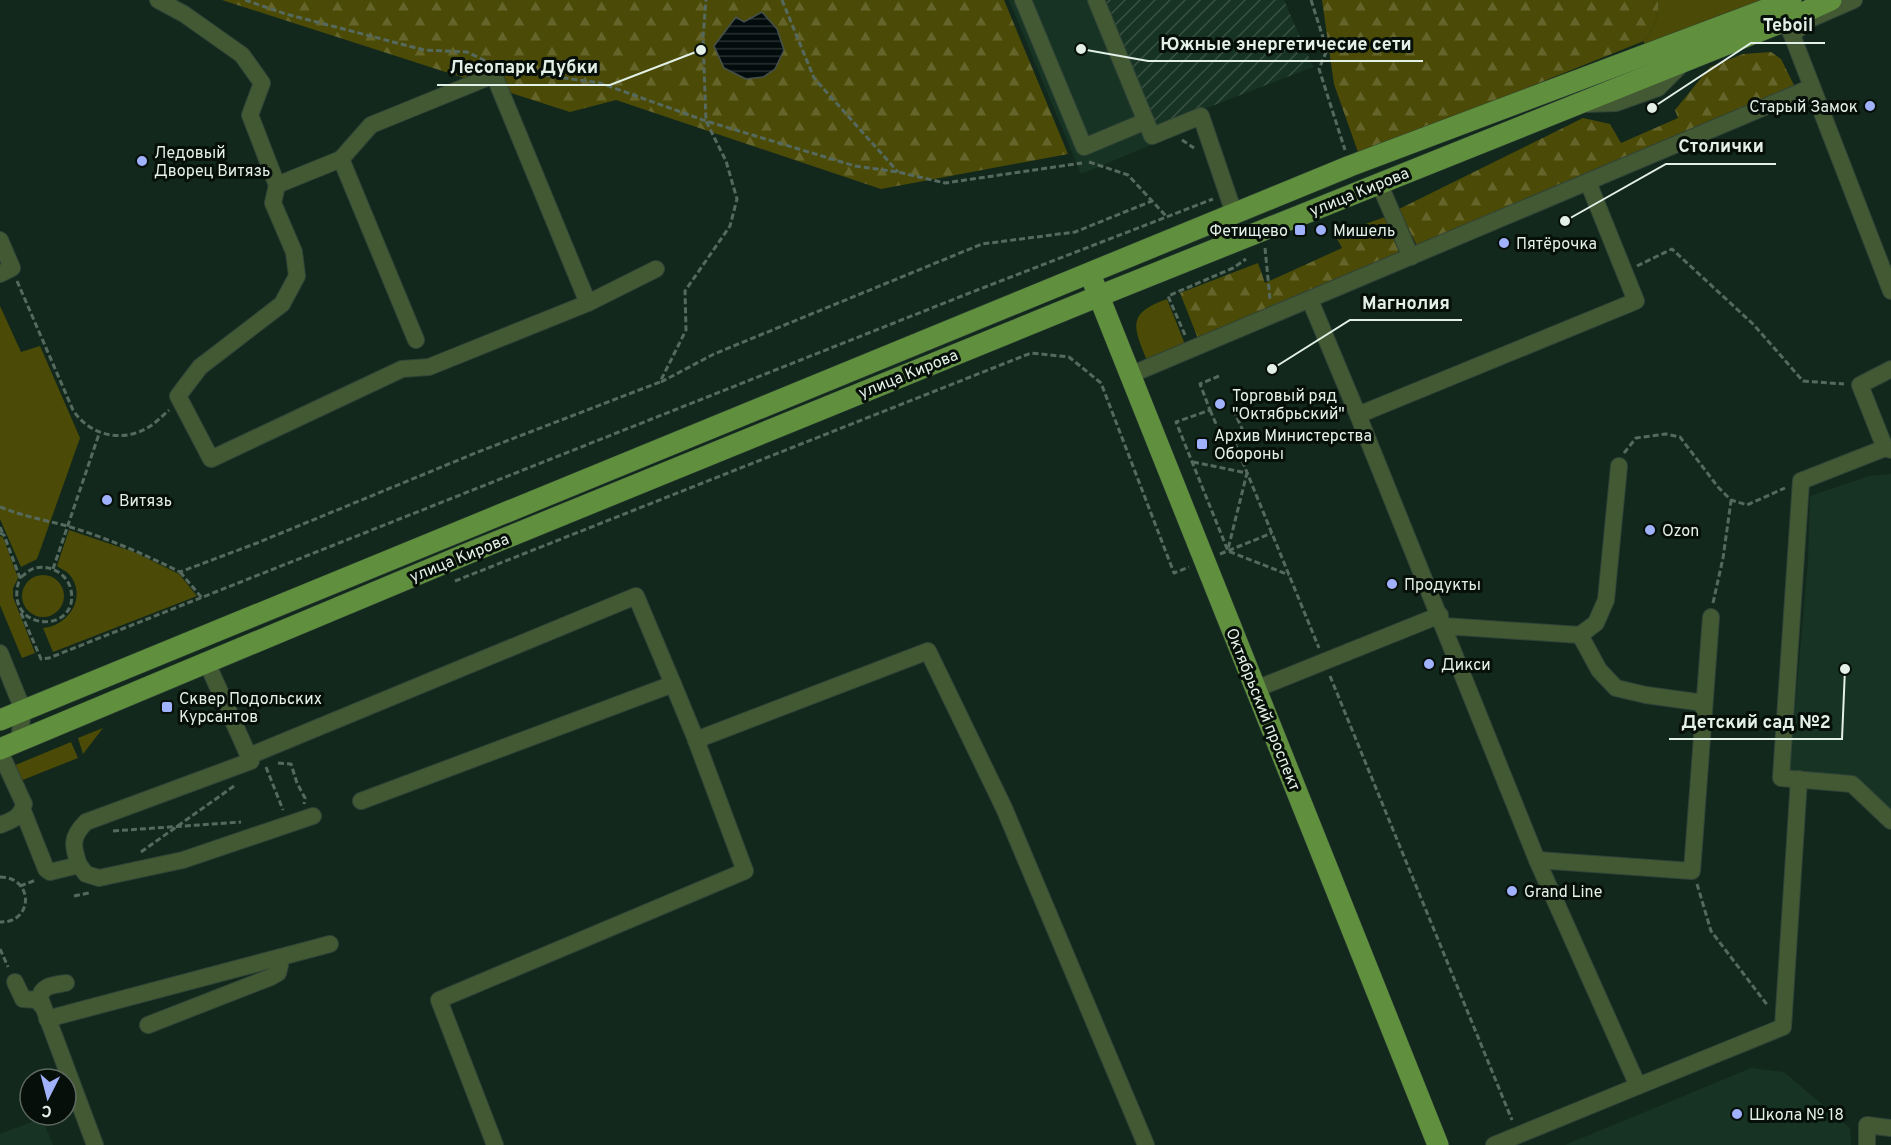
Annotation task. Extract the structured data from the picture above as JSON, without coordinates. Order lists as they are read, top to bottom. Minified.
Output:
{"streets":{"main road":["улица Кирова","Октябрьский проспект"]},"crossings":[["улица Кирова","Октябрьский проспект"]],"places":{"other":["Южные энергетичесие сети","Лесопарк Дубки","Старый Замок","Teboil","Ледовый Дворец Витязь","Столички","Мишель","Пятёрочка","Магнолия","Торговый ряд \"Октябрьский\"","Витязь","Ozon","Продукты","Дикси","Детский сад №2","Grand Line","Школа № 18"],"transit":["Фетищево","Архив Министерства Обороны","Сквер Подольских Курсантов"]},"north":"bottom"}
